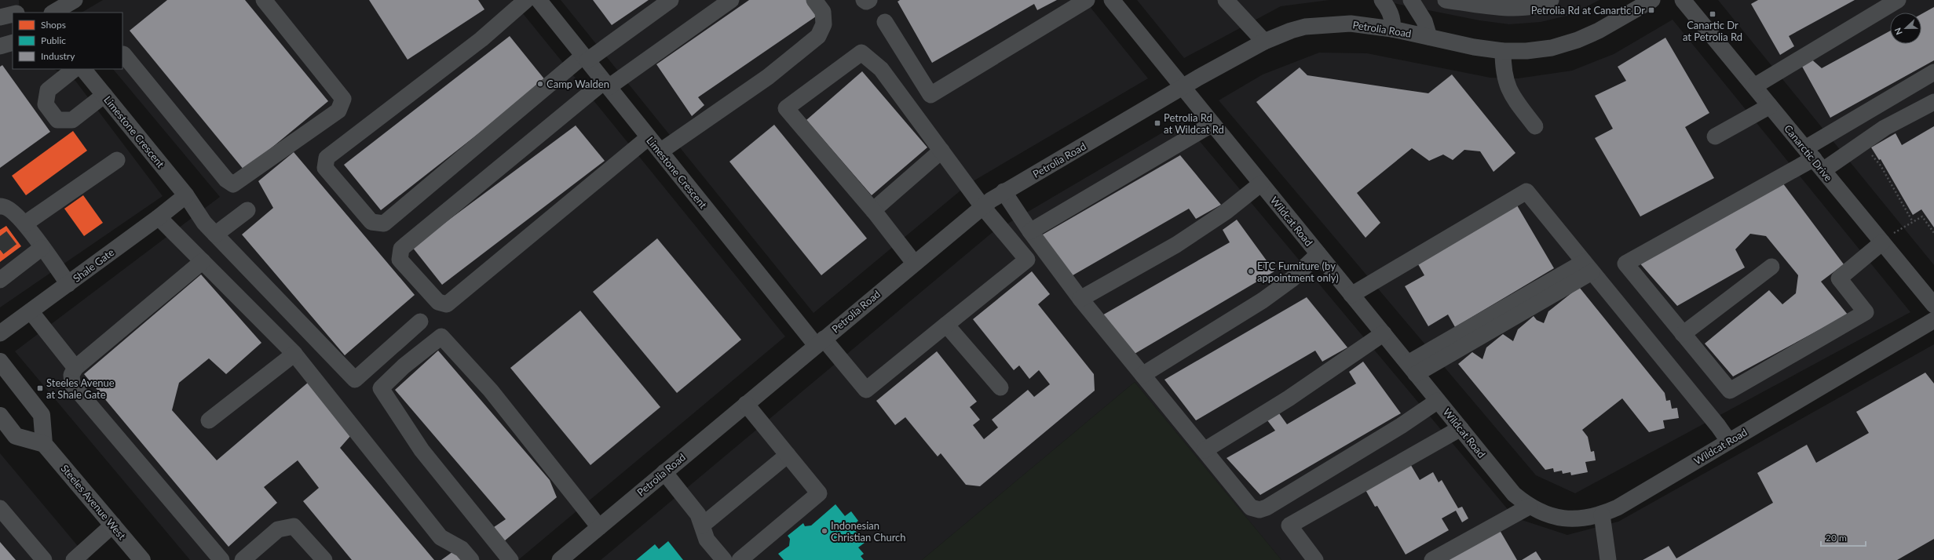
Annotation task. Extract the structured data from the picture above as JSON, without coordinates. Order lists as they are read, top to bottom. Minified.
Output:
{"streets":{"main road":["Steeles Avenue West"],"street":["Petrolia Road","Limestone Crescent","Canarctic Drive","Wildcat Road","Shale Gate"]},"crossings":[["Petrolia Road","Limestone Crescent"],["Petrolia Road","Wildcat Road"],["Limestone Crescent","Shale Gate"]],"places":{"transit":["Petrolia Rd at Canartic Dr","Canartic Dr at Petrolia Rd","Petrolia Rd at Wildcat Rd","Steeles Avenue at Shale Gate"],"other":["Camp Walden","ETC Furniture (by appointment only)","Indonesian Christian Church"]},"legend":["Shops","Public","Industry"],"scale_bar":"20 m","north":"left"}
